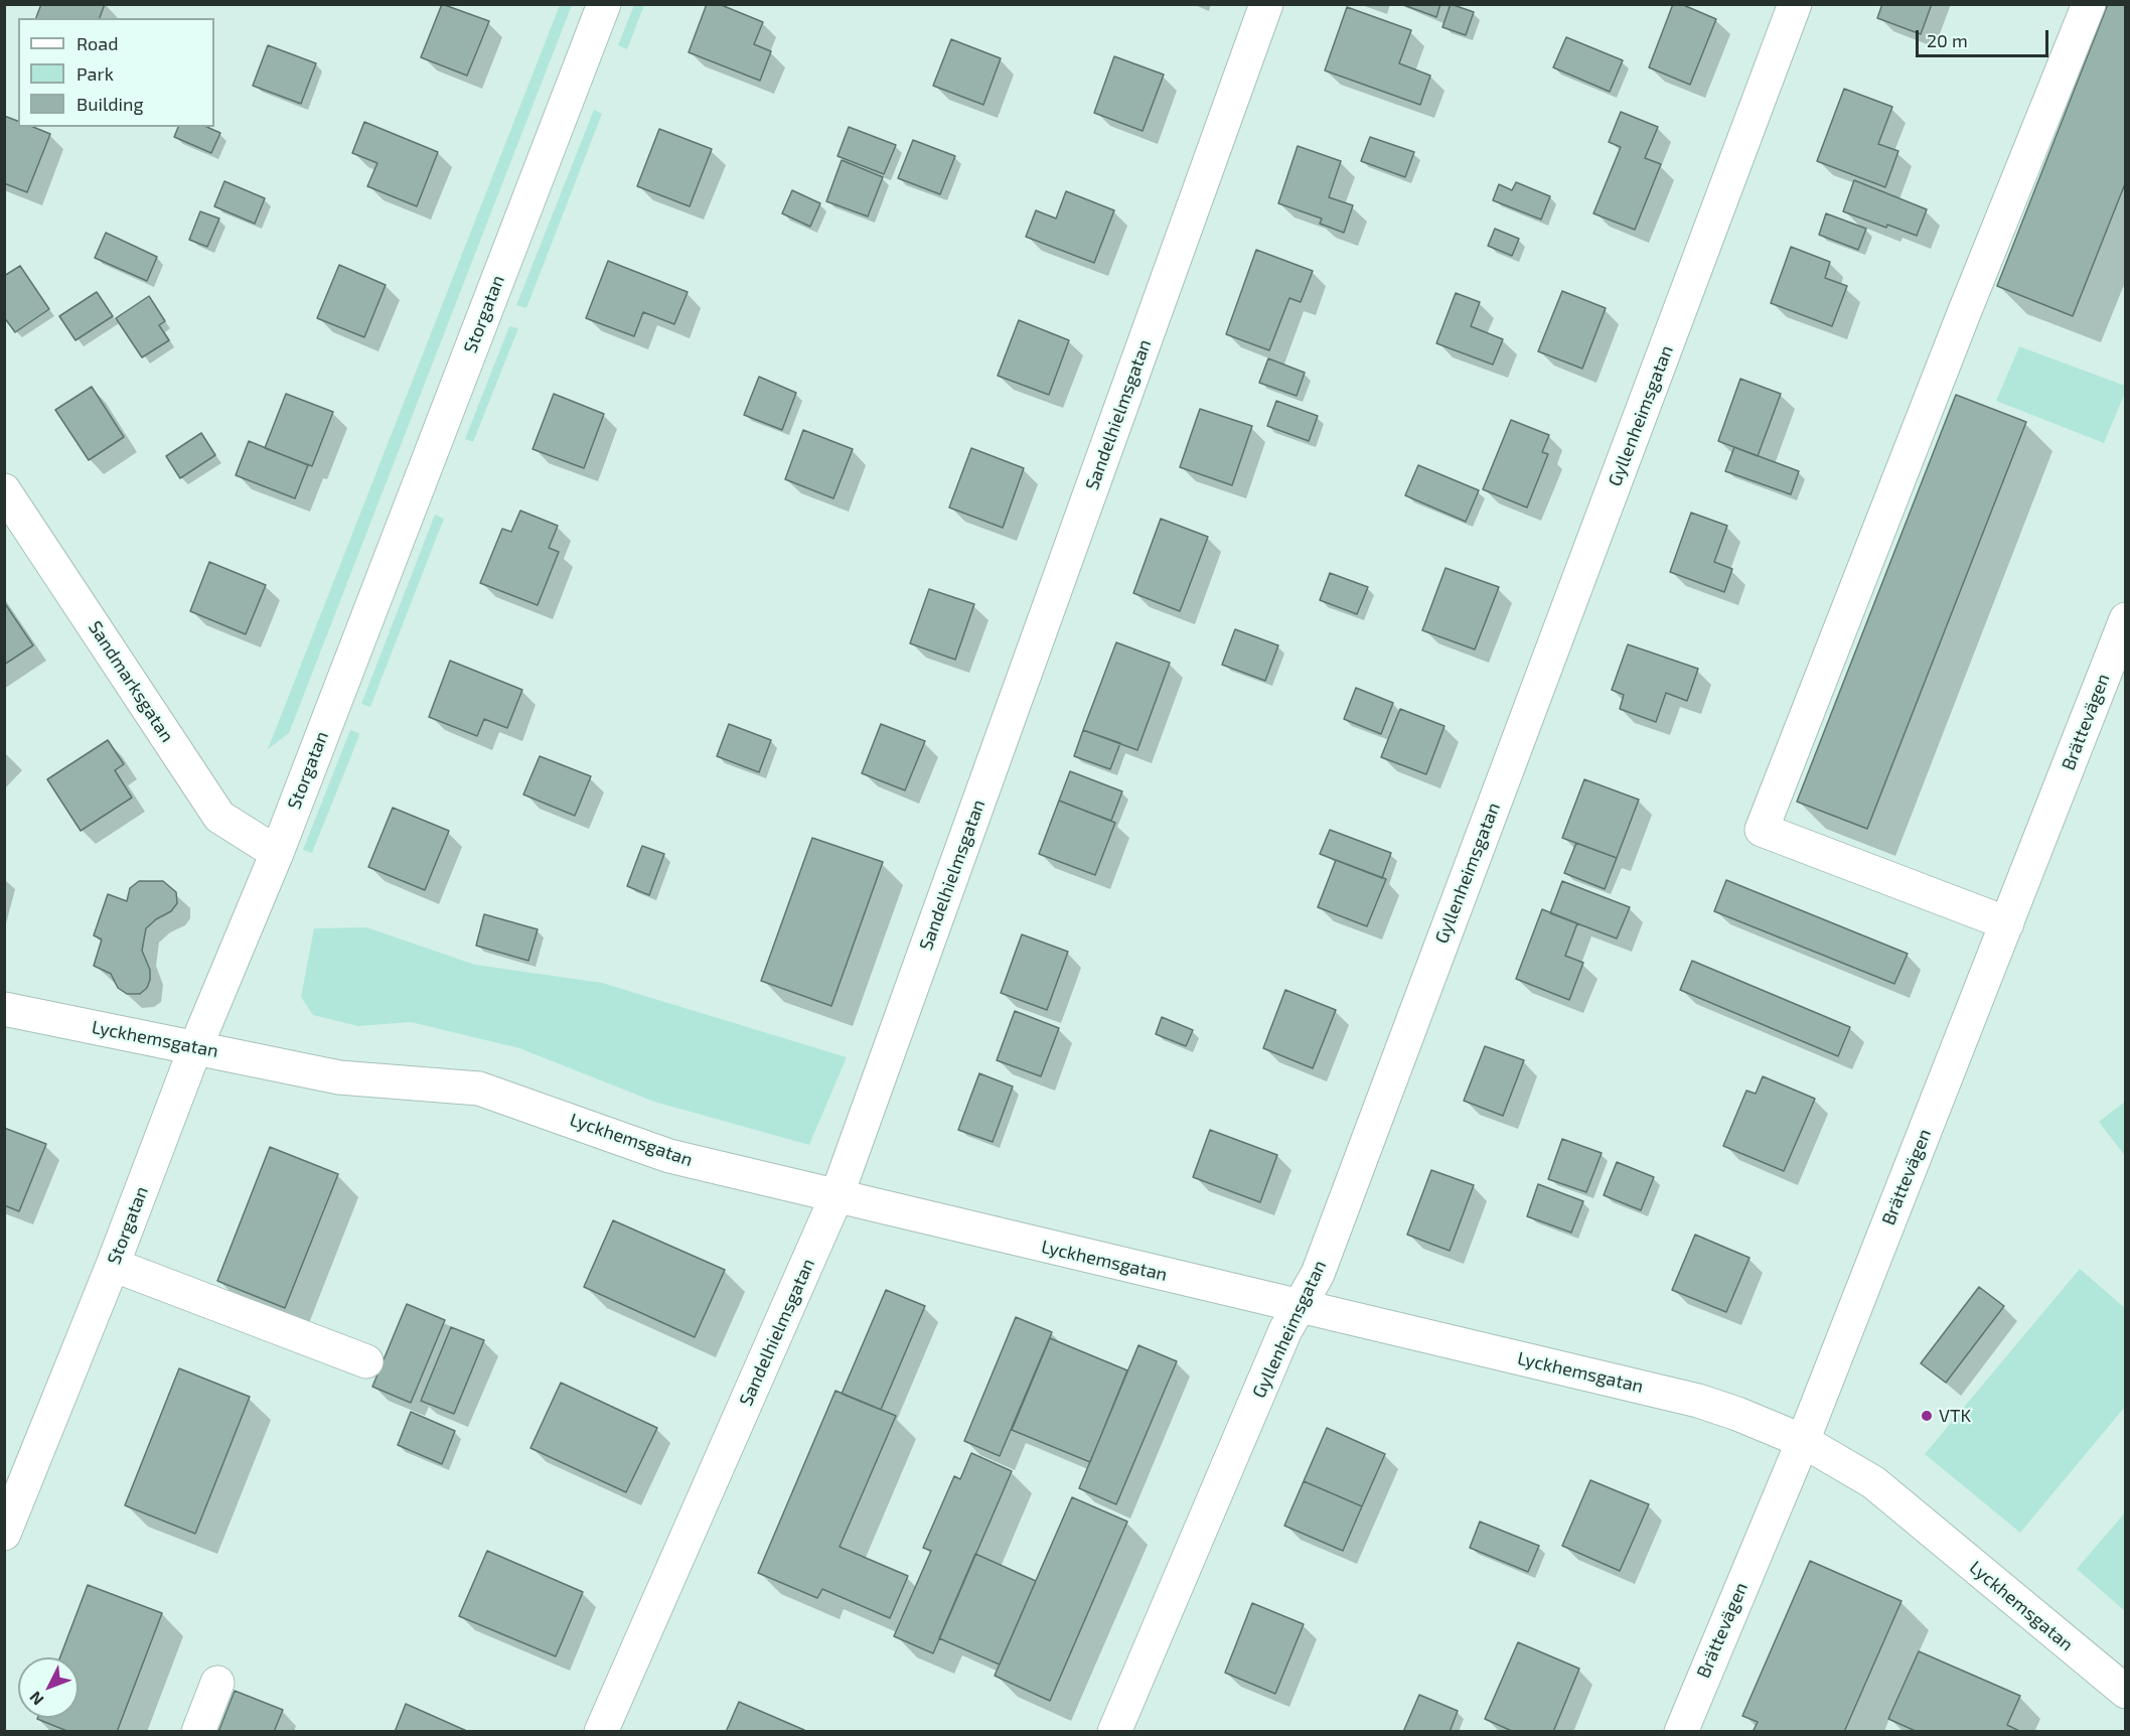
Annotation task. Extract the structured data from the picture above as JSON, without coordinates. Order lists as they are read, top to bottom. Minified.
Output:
{"streets":{"street":["Storgatan","Sandelhielmsgatan","Gyllenheimsgatan","Sandmarksgatan","Brättevägen","Lyckhemsgatan"]},"crossings":[["Storgatan","Sandmarksgatan"],["Storgatan","Lyckhemsgatan"],["Sandelhielmsgatan","Lyckhemsgatan"],["Gyllenheimsgatan","Lyckhemsgatan"],["Brättevägen","Lyckhemsgatan"]],"places":["VTK"],"legend":["Road","Park","Building"],"scale_bar":"20 m","north":"bottom left"}
